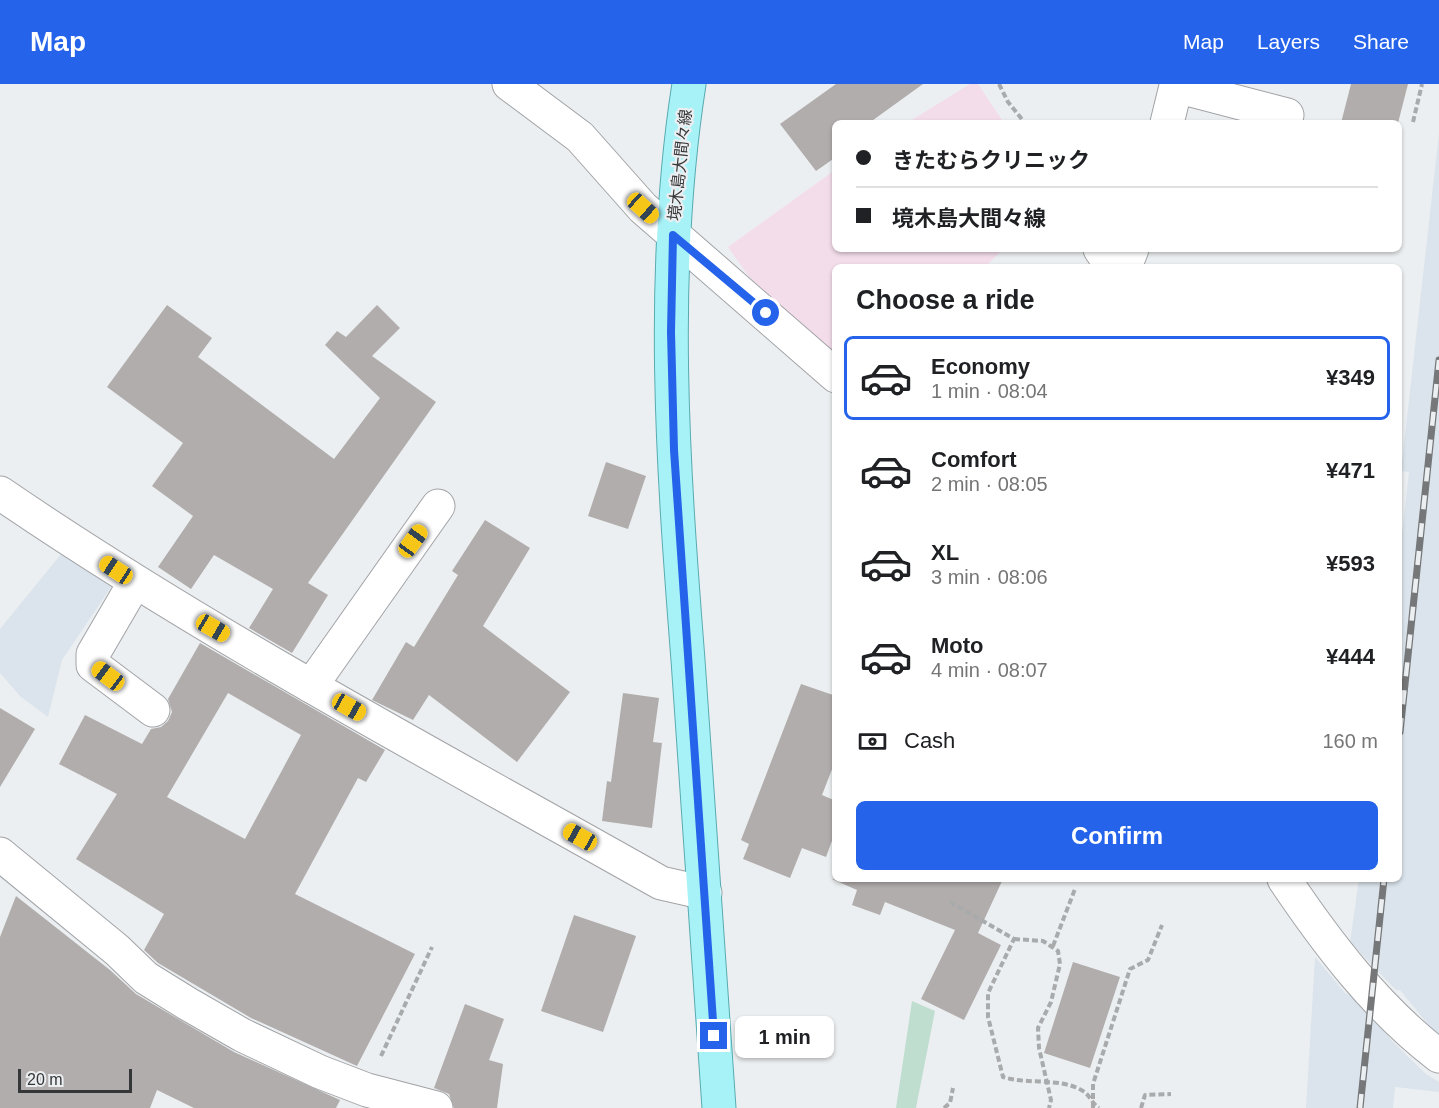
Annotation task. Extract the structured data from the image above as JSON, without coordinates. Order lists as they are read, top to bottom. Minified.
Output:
{"streets":{"main road":["境木島大間々線"]},"scale_bar":"20 m","page":{"header":"Map","nav":["Map","Layers","Share"],"banner":["きたむらクリニック","境木島大間々線"],"heading":"Choose a ride","list":[{"name":"Economy","note":"1 min · 08:04","value":"¥349"},{"name":"Comfort","note":"2 min · 08:05","value":"¥471"},{"name":"XL","note":"3 min · 08:06","value":"¥593"},{"name":"Moto","note":"4 min · 08:07","value":"¥444"}],"pay":["Cash","160 m"],"buttons":"Confirm","bubble":"1 min","scale":"20 m"}}
